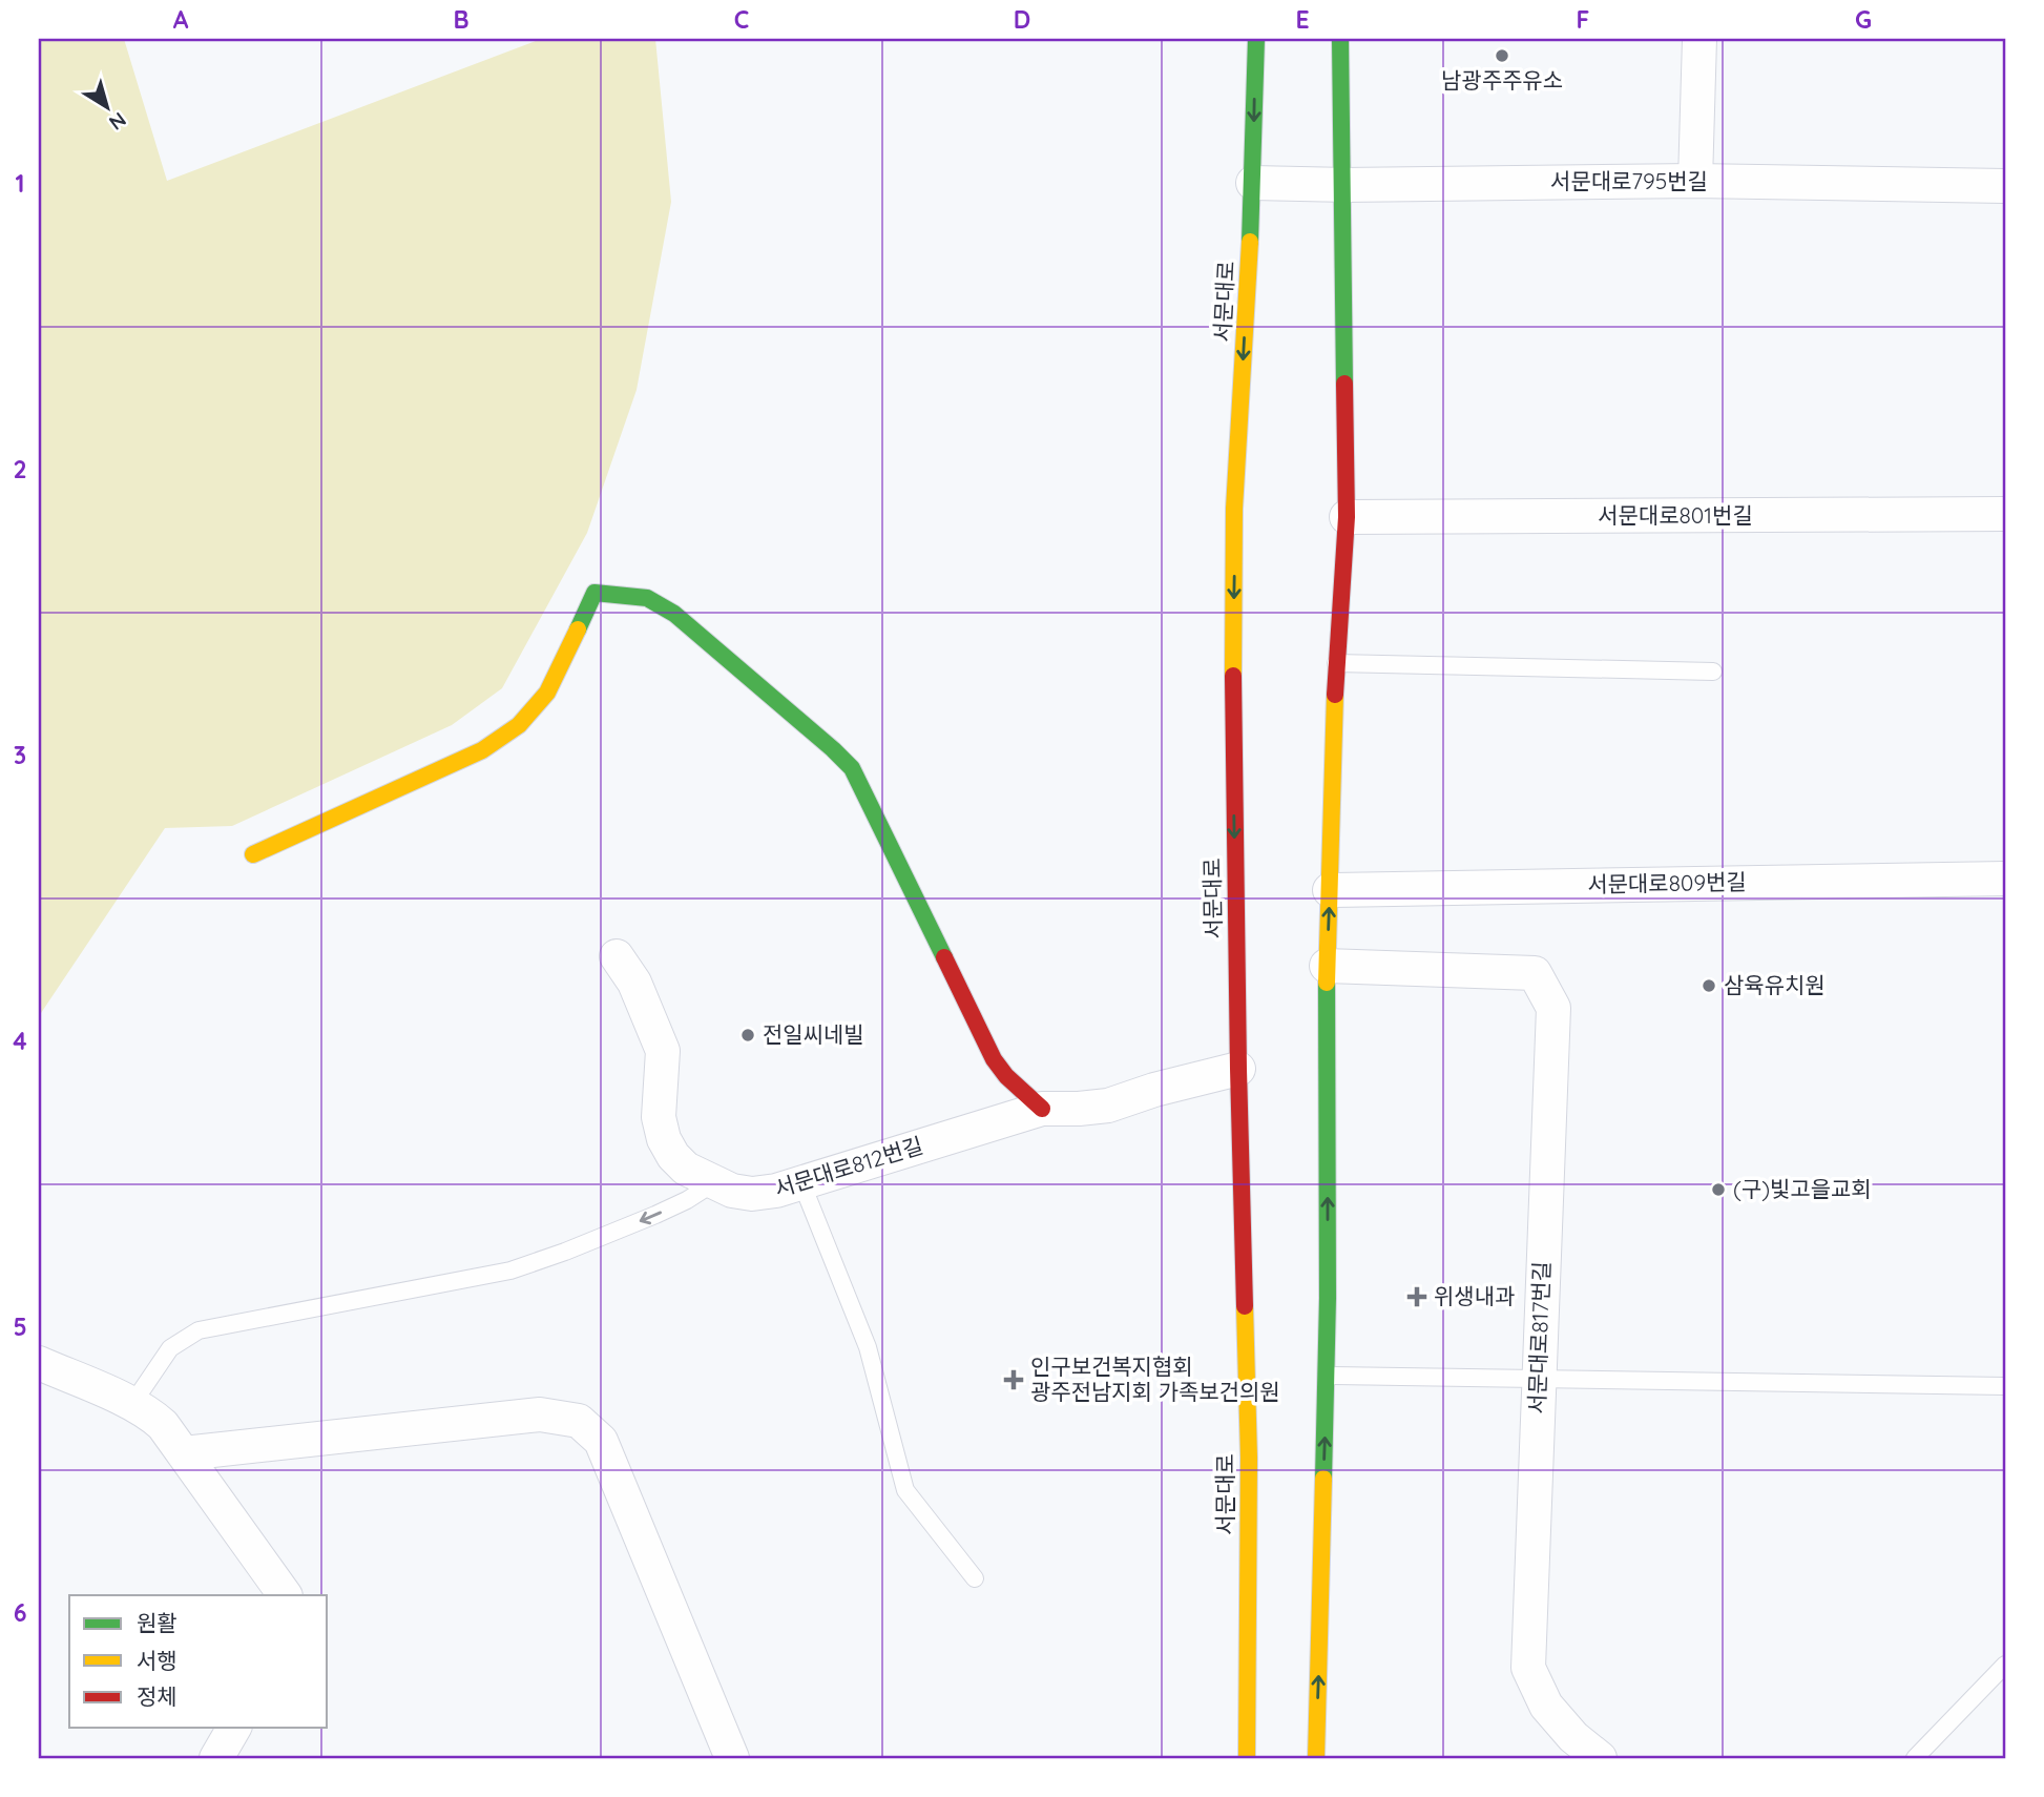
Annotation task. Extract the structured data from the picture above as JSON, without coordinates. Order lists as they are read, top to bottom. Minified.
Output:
{"streets":{"main road":["서문대로"],"street":["서문대로795번길","서문대로801번길","서문대로809번길","서문대로812번길","서문대로817번길"]},"crossings":[["서문대로795번길","서문대로"],["서문대로","서문대로812번길"]],"places":{"other":["남광주주유소","삼육유치원","전일씨네빌","(구)빛고을교회"],"health":["위생내과","인구보건복지협회 광주전남지회 가족보건의원"]},"legend":["원활","서행","정체"],"north":"bottom right","grid":{"columns":["A","B","C","D","E","F","G"],"rows":["1","2","3","4","5","6"]}}
